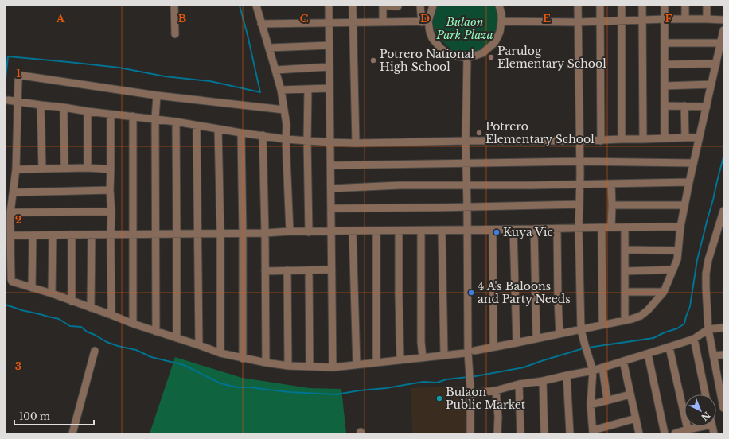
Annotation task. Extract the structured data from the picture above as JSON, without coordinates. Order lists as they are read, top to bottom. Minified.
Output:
{"parks":["Bulaon Park Plaza"],"places":["Parulog Elementary School","Potrero National High School","Potrero Elementary School","Kuya Vic","4 A's Baloons and Party Needs","Bulaon Public Market"],"scale_bar":"100 m","north":"bottom right","grid":{"columns":["A","B","C","D","E","F"],"rows":["1","2","3"]}}
